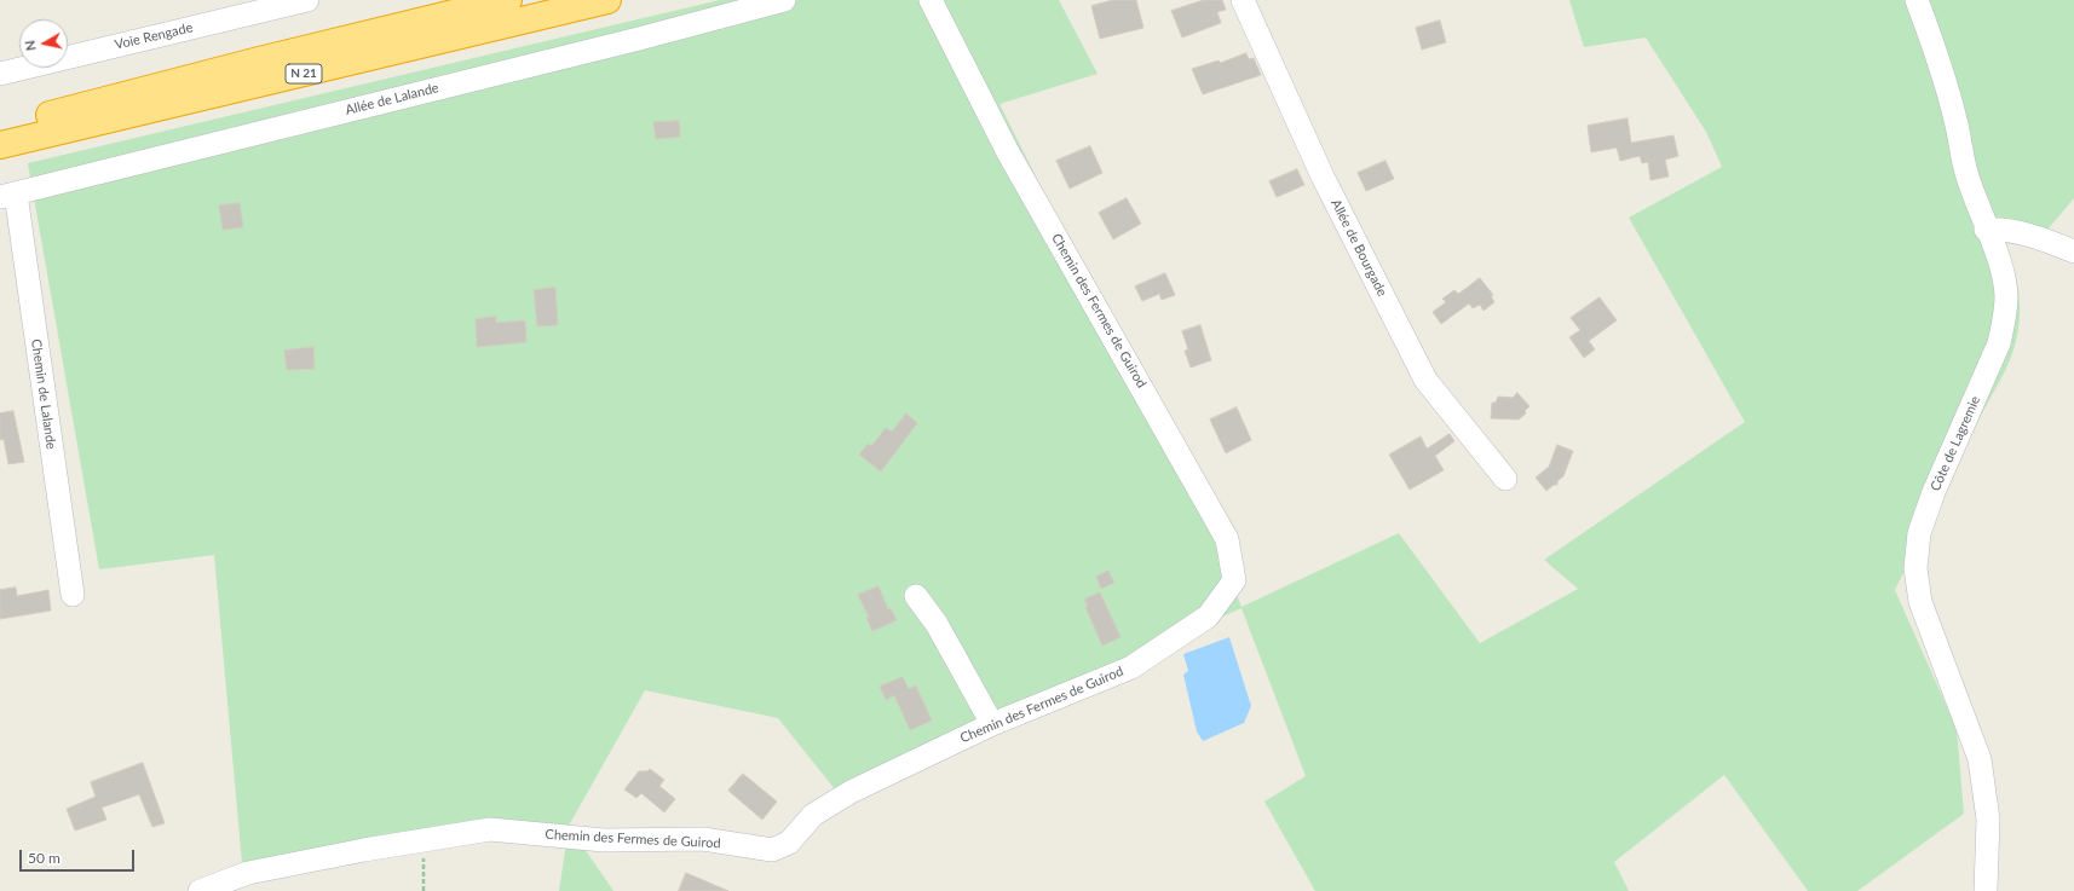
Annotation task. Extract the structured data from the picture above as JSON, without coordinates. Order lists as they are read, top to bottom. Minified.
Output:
{"streets":{"highway":["N 21"],"street":["Voie Rengade","Allée de Lalande","Allée de Bourgade","Chemin des Fermes de Guirod","Chemin de Lalande","Côte de Lagremie"]},"crossings":[["Allée de Lalande","Chemin de Lalande"]],"scale_bar":"50 m","north":"left"}
